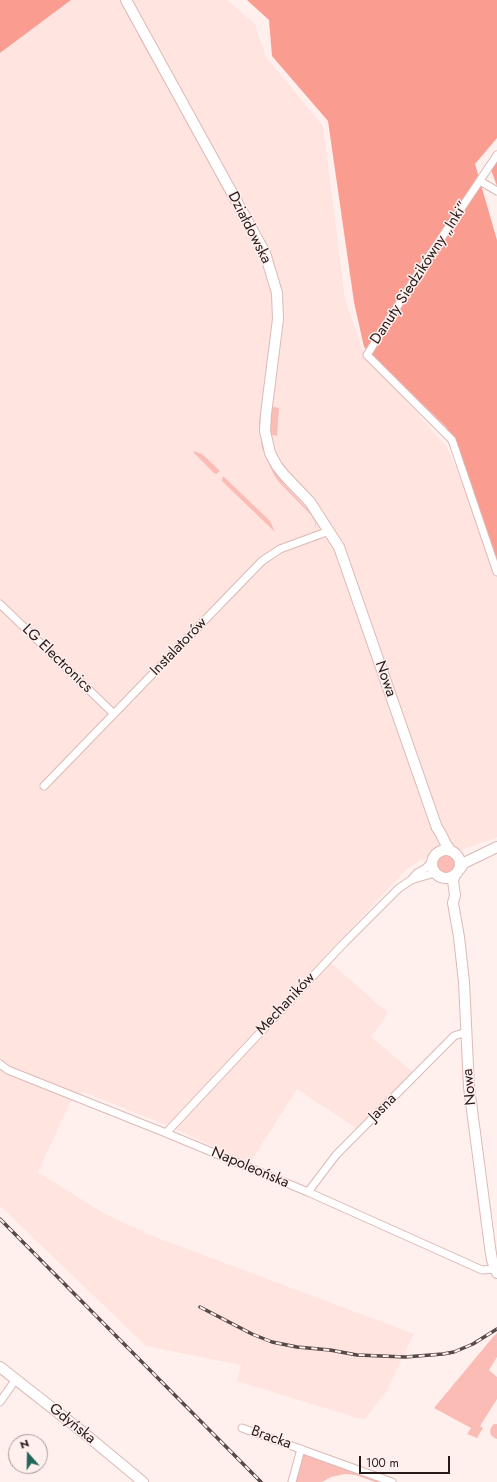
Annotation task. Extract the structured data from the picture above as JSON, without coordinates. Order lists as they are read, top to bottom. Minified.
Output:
{"streets":{"street":["Działdowska","Danuty Siedzikówny „Inki”","Instalatorów","LG Electronics","Nowa","Mechaników","Jasna","Napoleońska","Gdyńska","Bracka"]},"crossings":[["Działdowska","Instalatorów"],["Działdowska","Nowa"],["Instalatorów","LG Electronics"],["Instalatorów","Nowa"],["Nowa","Mechaników"],["Nowa","Jasna"],["Nowa","Napoleońska"],["Mechaników","Napoleońska"],["Jasna","Napoleońska"]],"scale_bar":"100 m","north":"top"}
